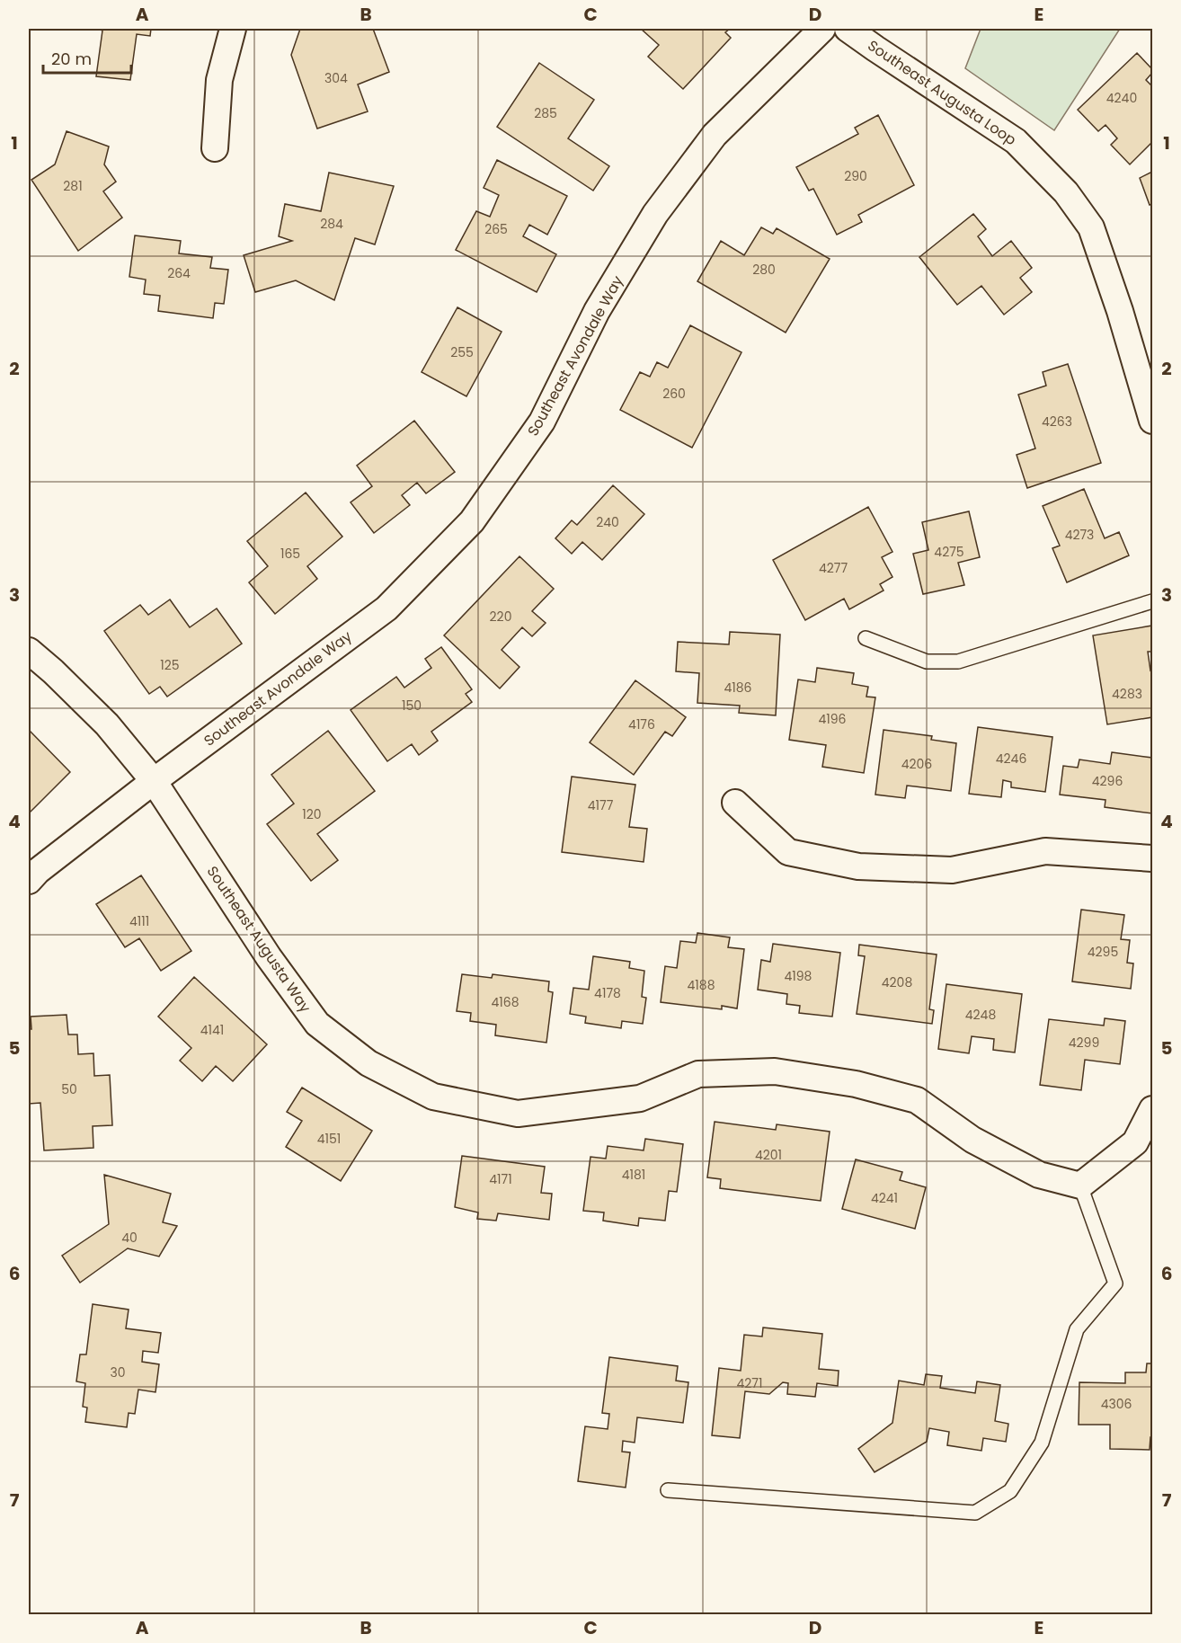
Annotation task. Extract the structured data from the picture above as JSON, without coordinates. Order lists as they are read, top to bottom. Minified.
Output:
{"streets":{"street":["Southeast Augusta Loop","Southeast Avondale Way","Southeast Augusta Way"]},"crossings":[["Southeast Avondale Way","Southeast Augusta Way"]],"house_numbers":["304","4240","285","290","281","284","265","280","264","255","260","4263","240","4273","4275","165","4277","220","125","4186","4283","150","4196","4176","4246","4206","4296","4177","120","4111","4295","4198","4208","4188","4178","4168","4248","4141","4299","50","4151","4201","4181","4171","4241","40","30","4271","4306"],"scale_bar":"20 m","grid":{"columns":["A","B","C","D","E"],"rows":["1","2","3","4","5","6","7"]}}
